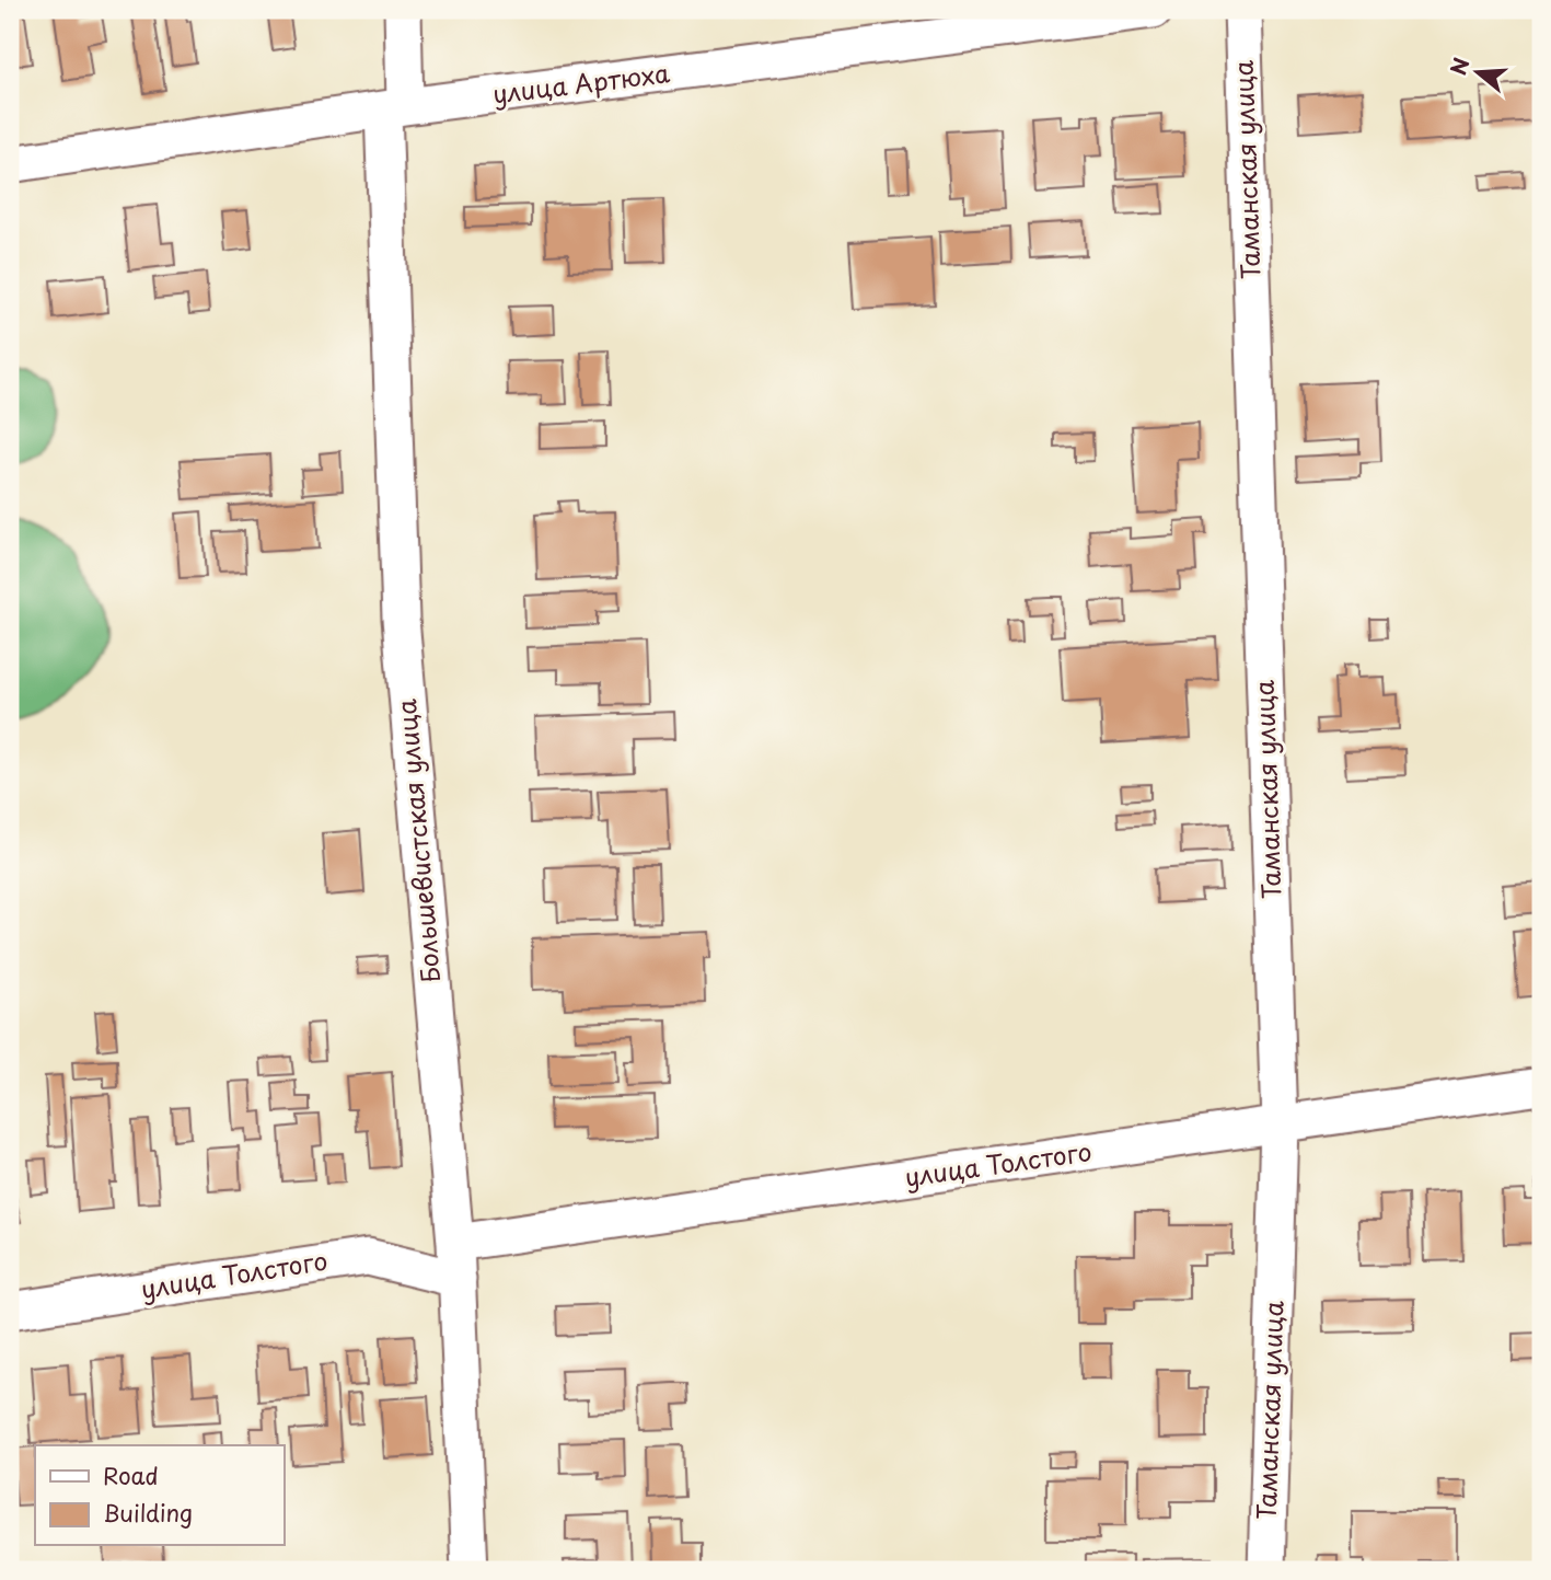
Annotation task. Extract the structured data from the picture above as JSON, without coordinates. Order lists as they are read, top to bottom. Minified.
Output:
{"streets":{"street":["улица Артюха","Таманская улица","Большевистская улица","улица Толстого"]},"crossings":[["улица Артюха","Большевистская улица"],["Таманская улица","улица Толстого"],["Большевистская улица","улица Толстого"]],"legend":["Road","Building"],"north":"left"}
